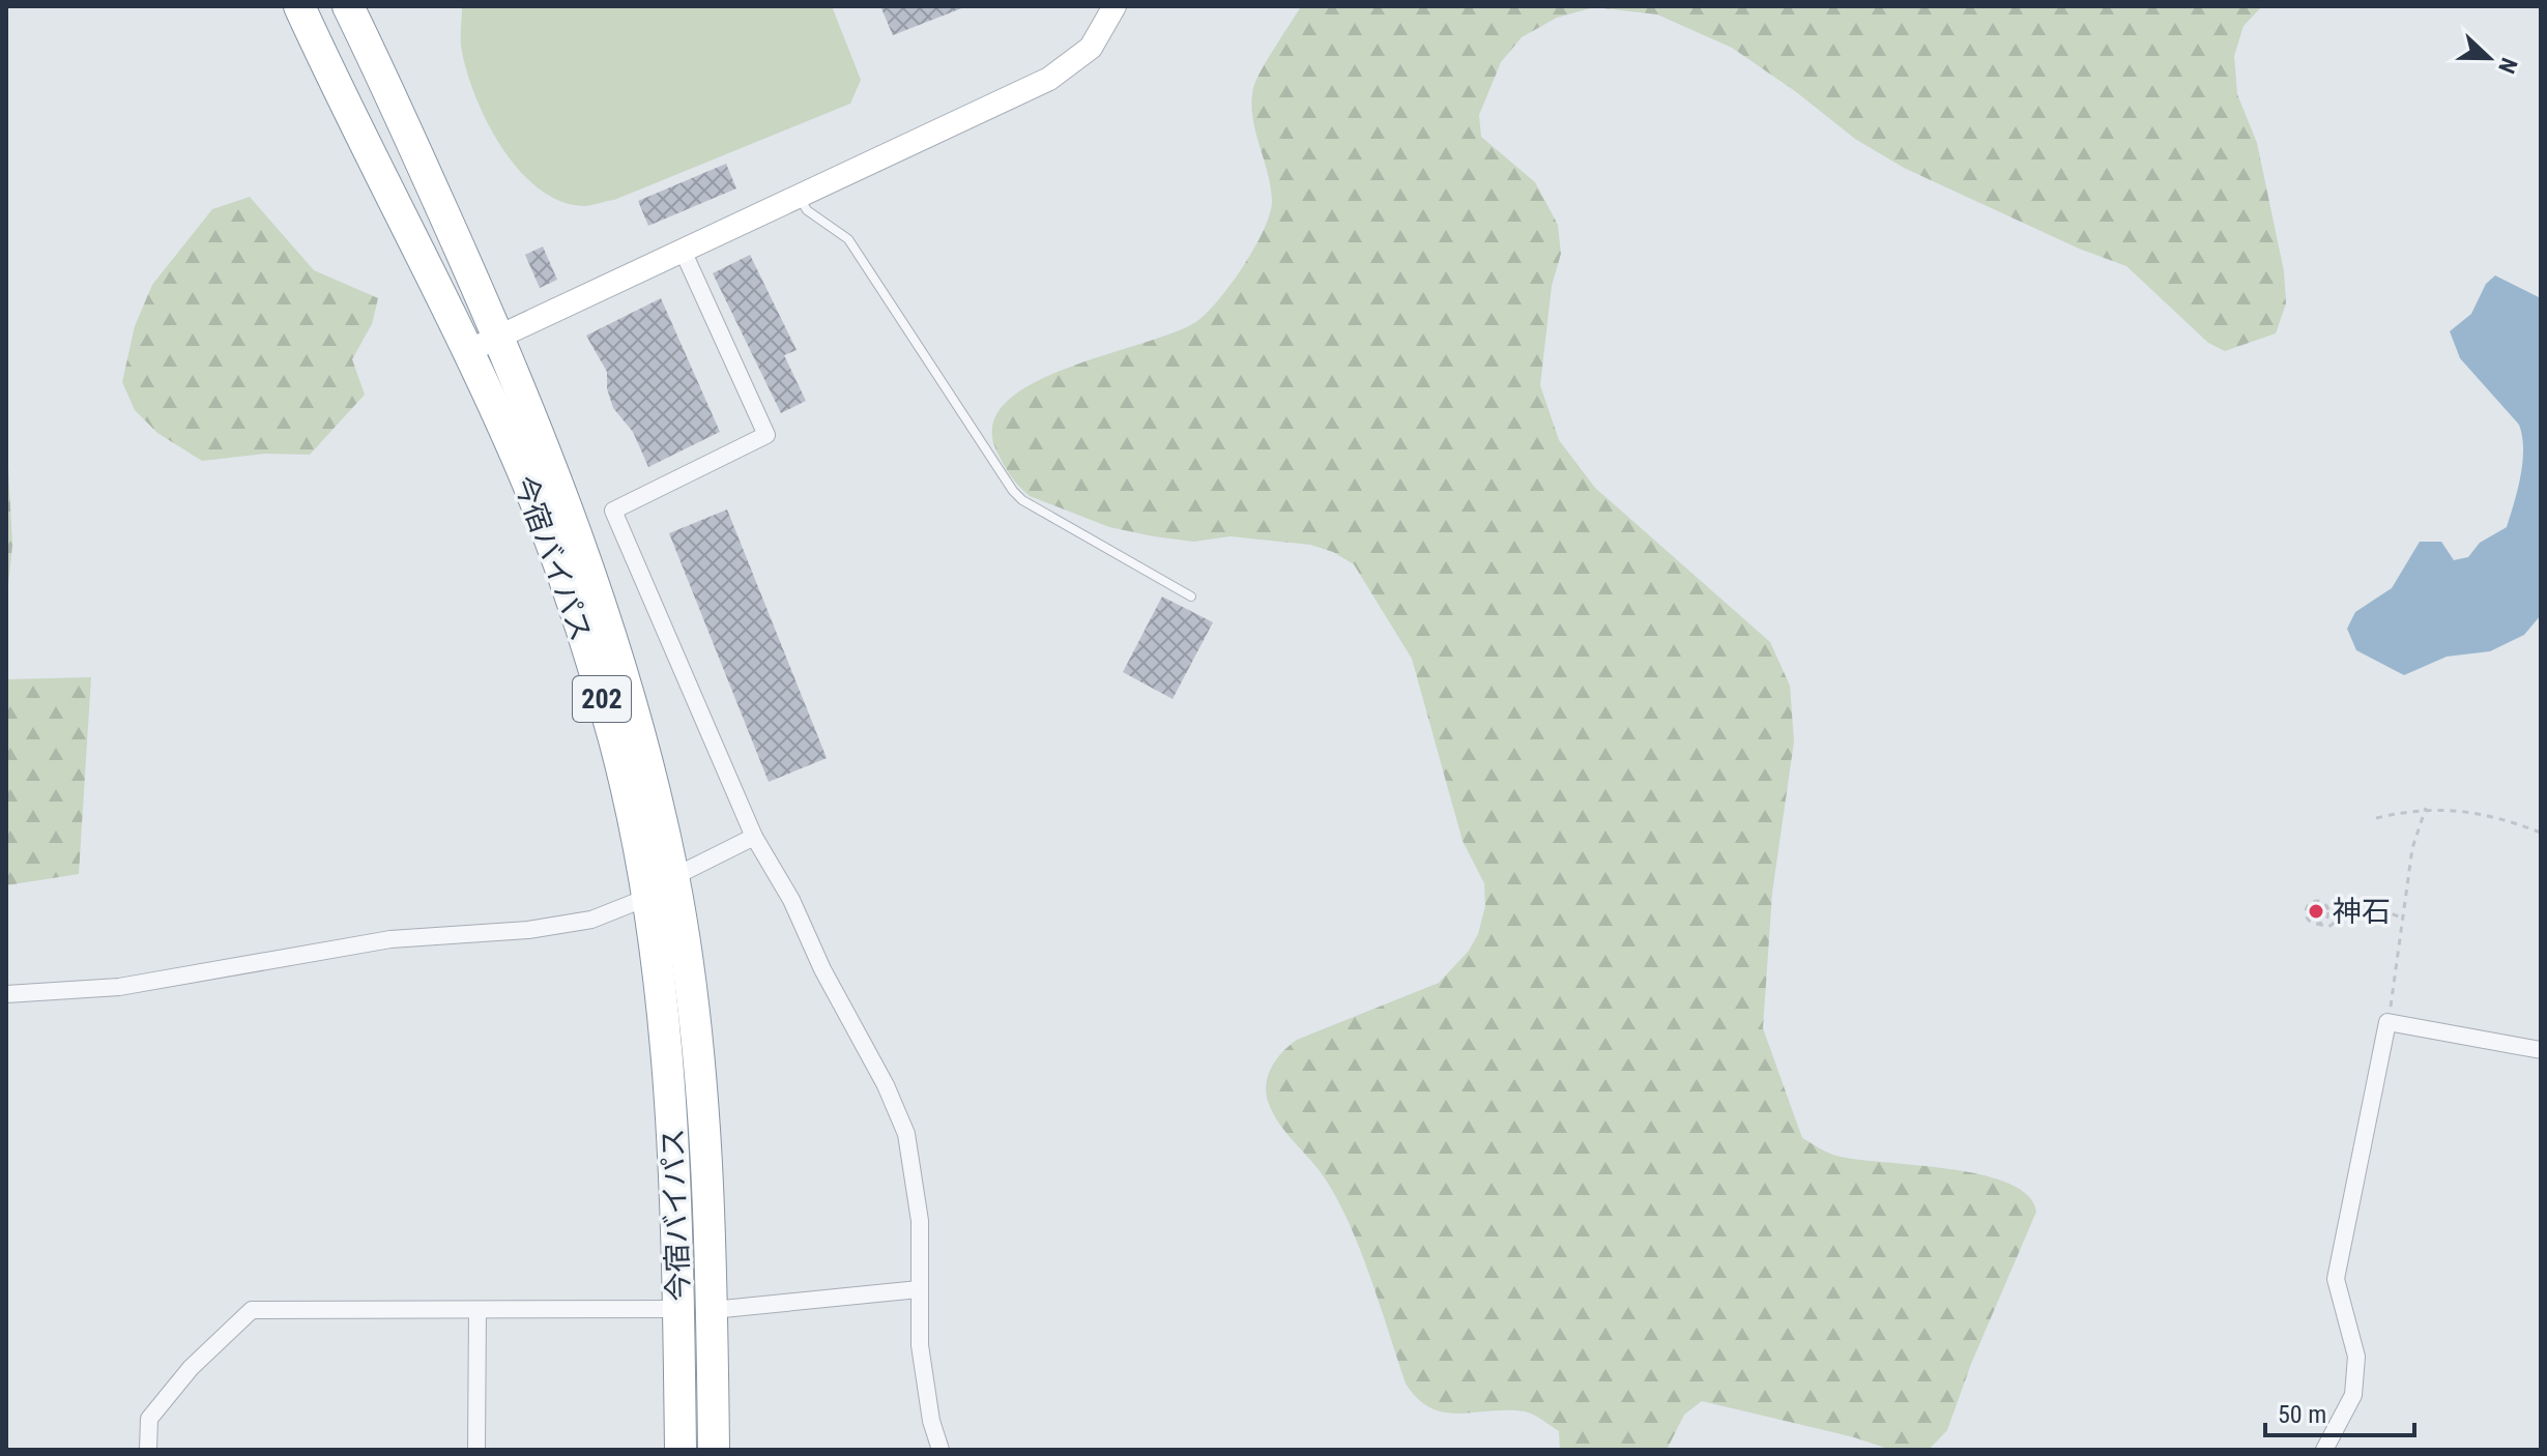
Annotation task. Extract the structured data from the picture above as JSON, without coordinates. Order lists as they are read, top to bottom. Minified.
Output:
{"streets":{"highway":["今宿バイパス","202"]},"places":["神石"],"scale_bar":"50 m","north":"right"}
